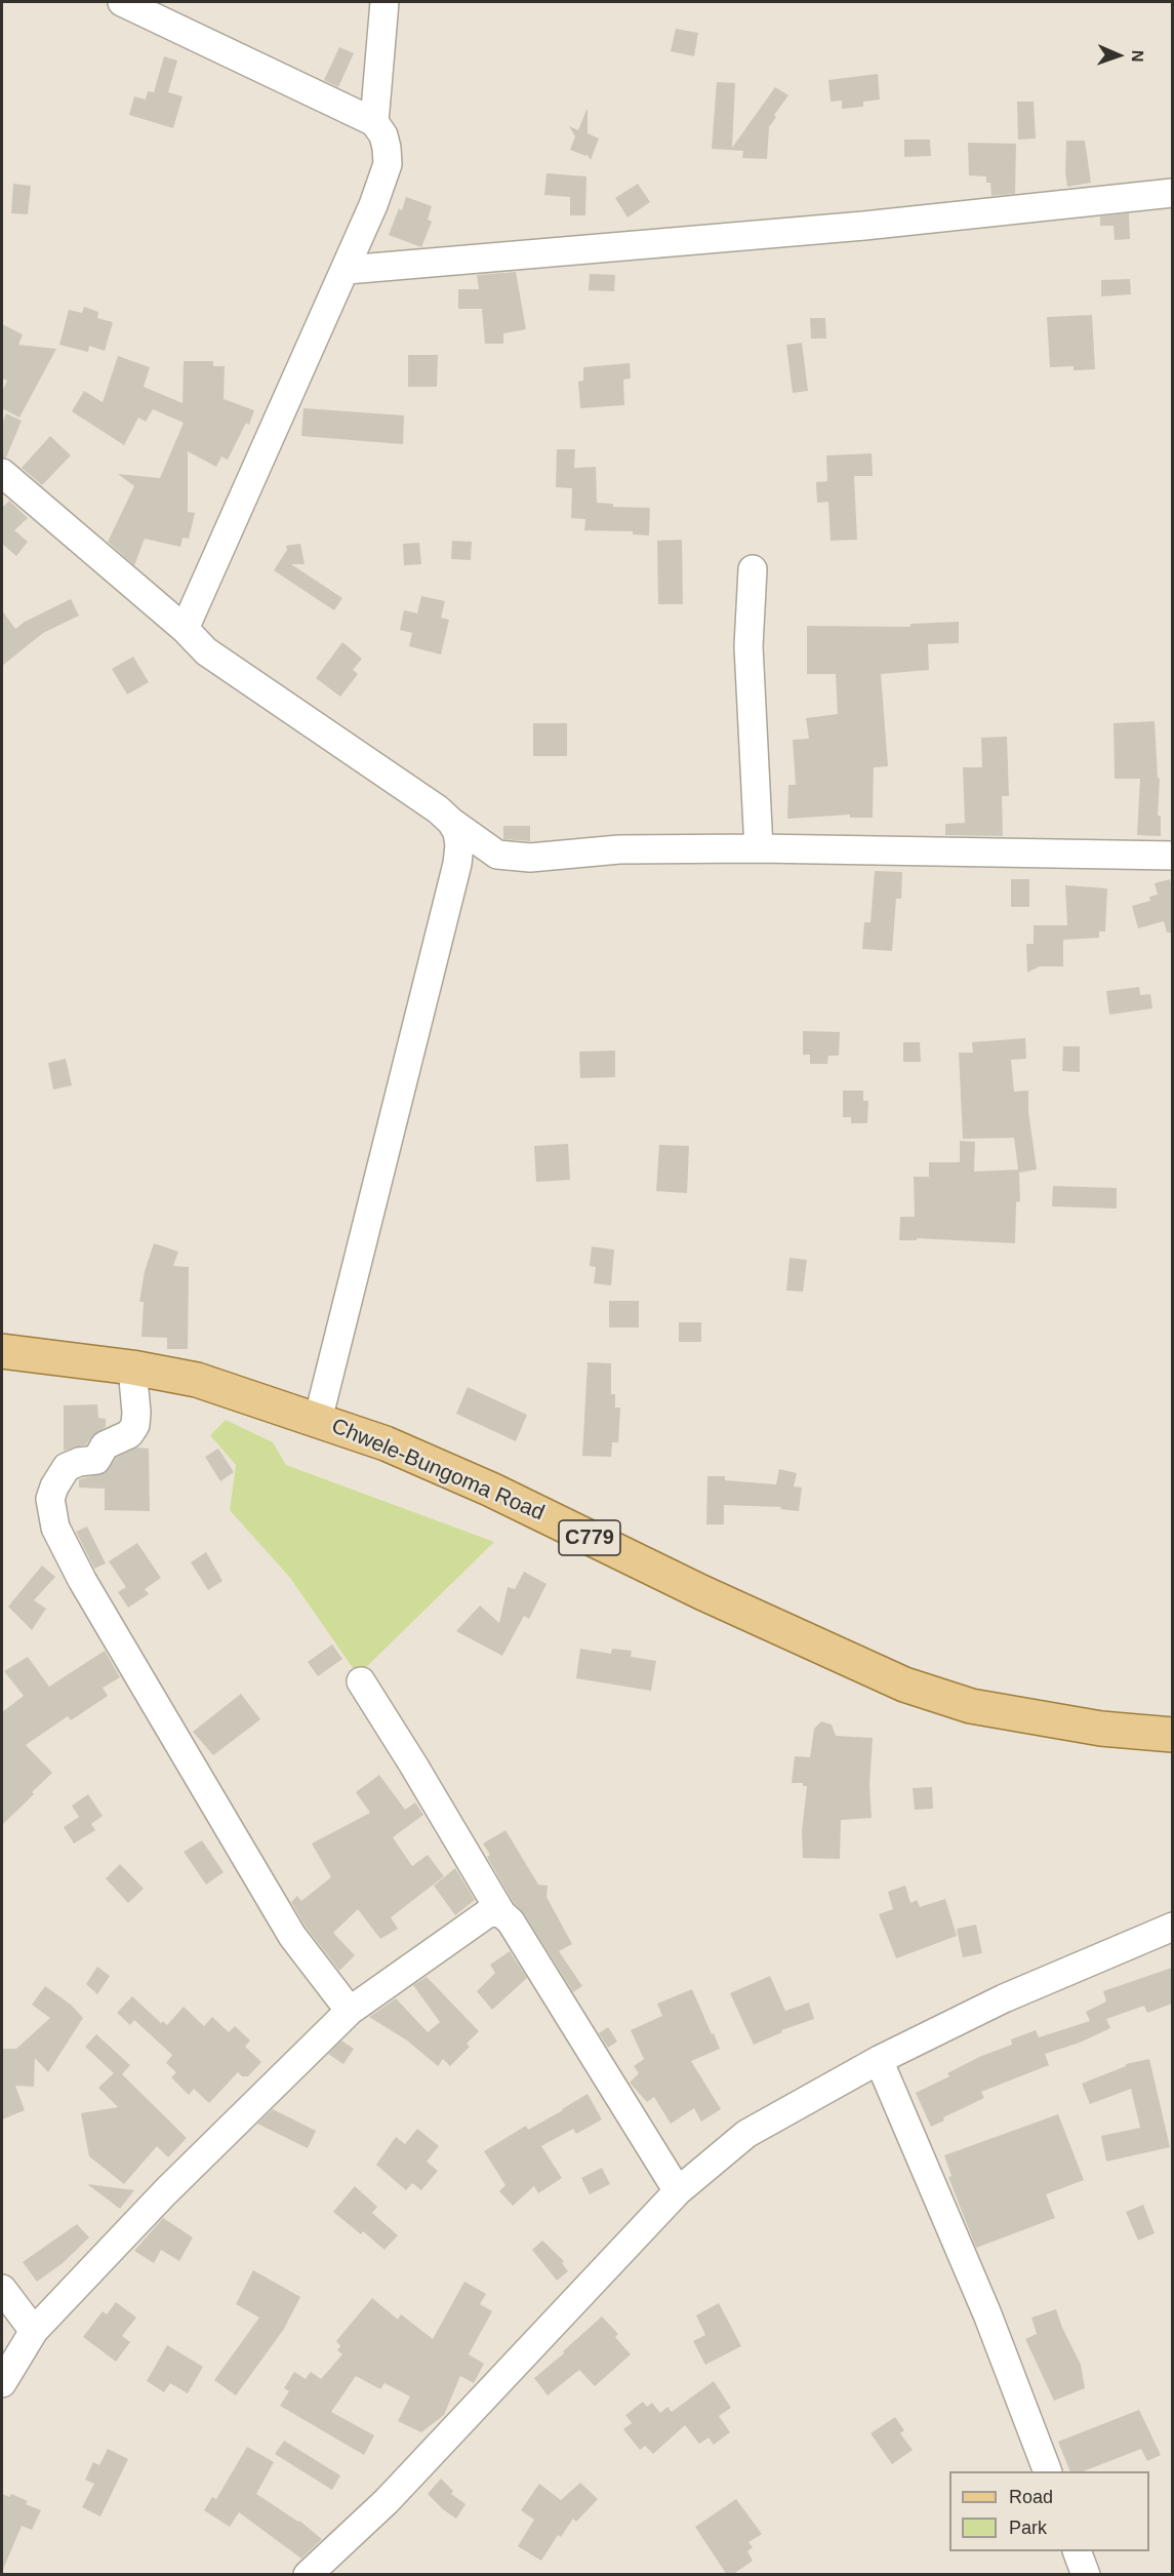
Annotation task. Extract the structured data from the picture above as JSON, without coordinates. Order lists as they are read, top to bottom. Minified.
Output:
{"streets":{"main road":["Chwele-Bungoma Road","C779"]},"legend":["Road","Park"],"north":"right"}
